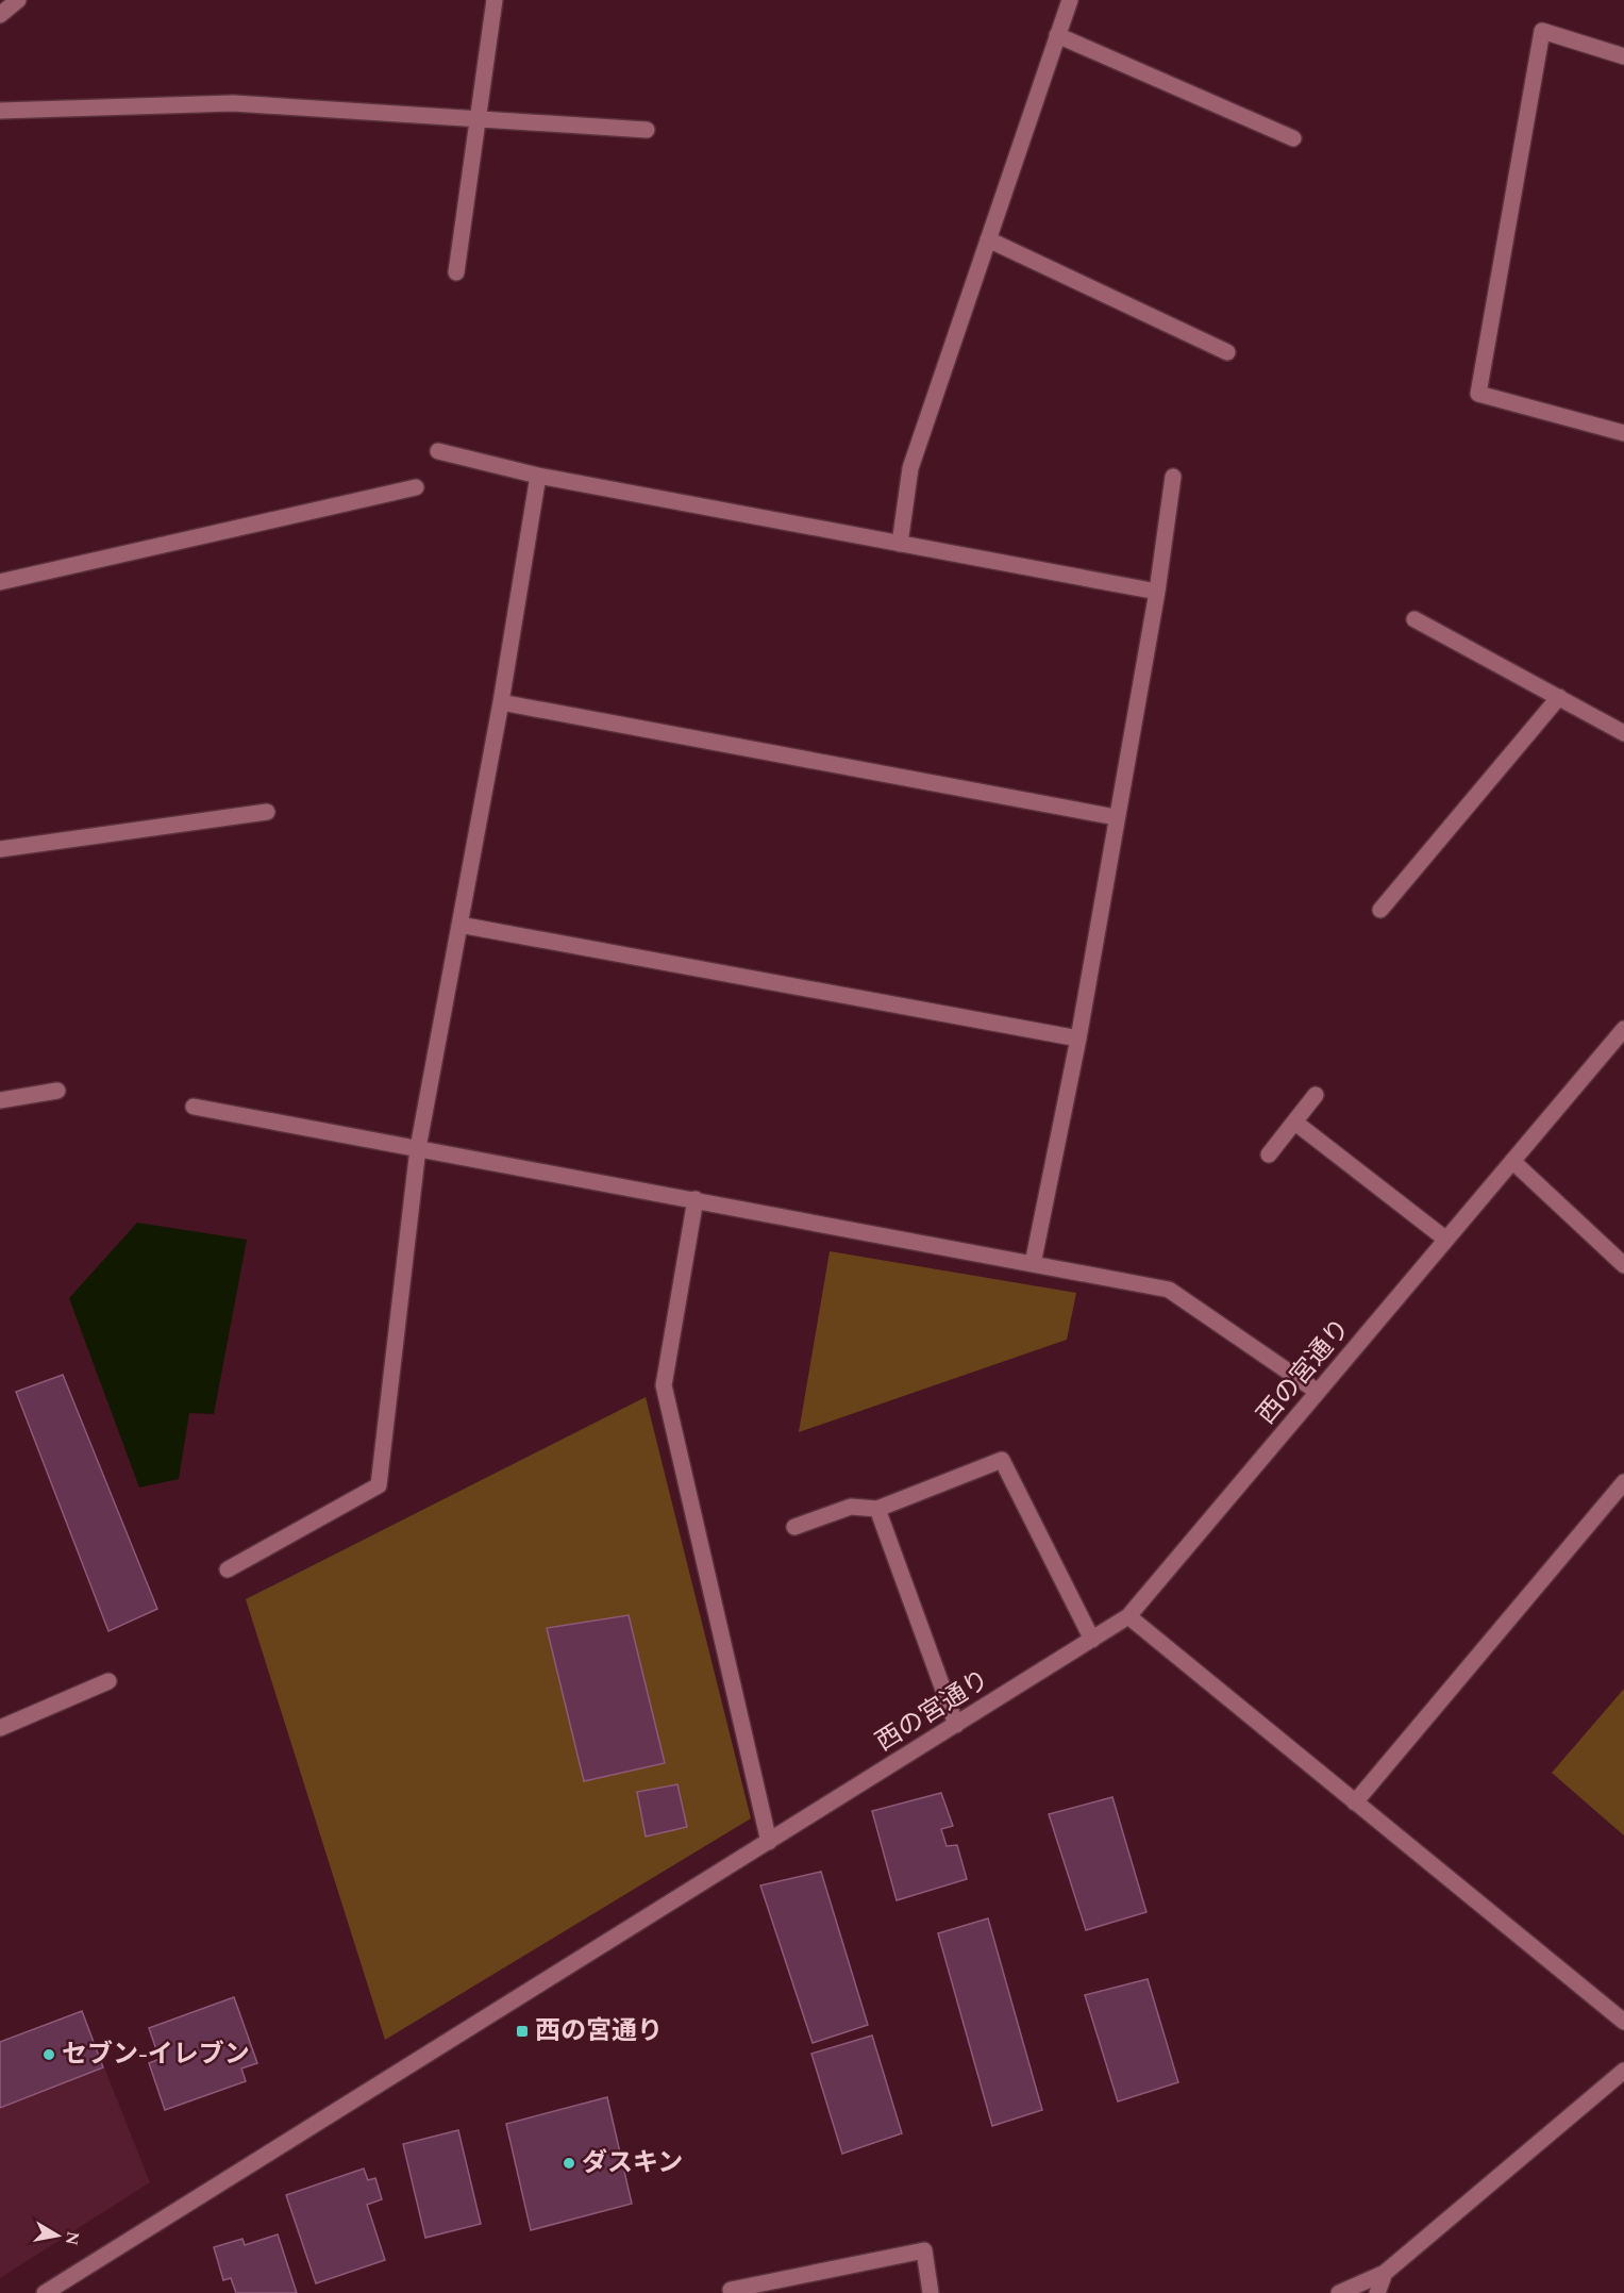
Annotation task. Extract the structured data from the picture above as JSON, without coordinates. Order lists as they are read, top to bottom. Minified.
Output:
{"streets":{"street":["西の宮通り"]},"places":{"transit":["西の宮通り"],"other":["セブン-イレブン","ダスキン"]},"north":"right"}
